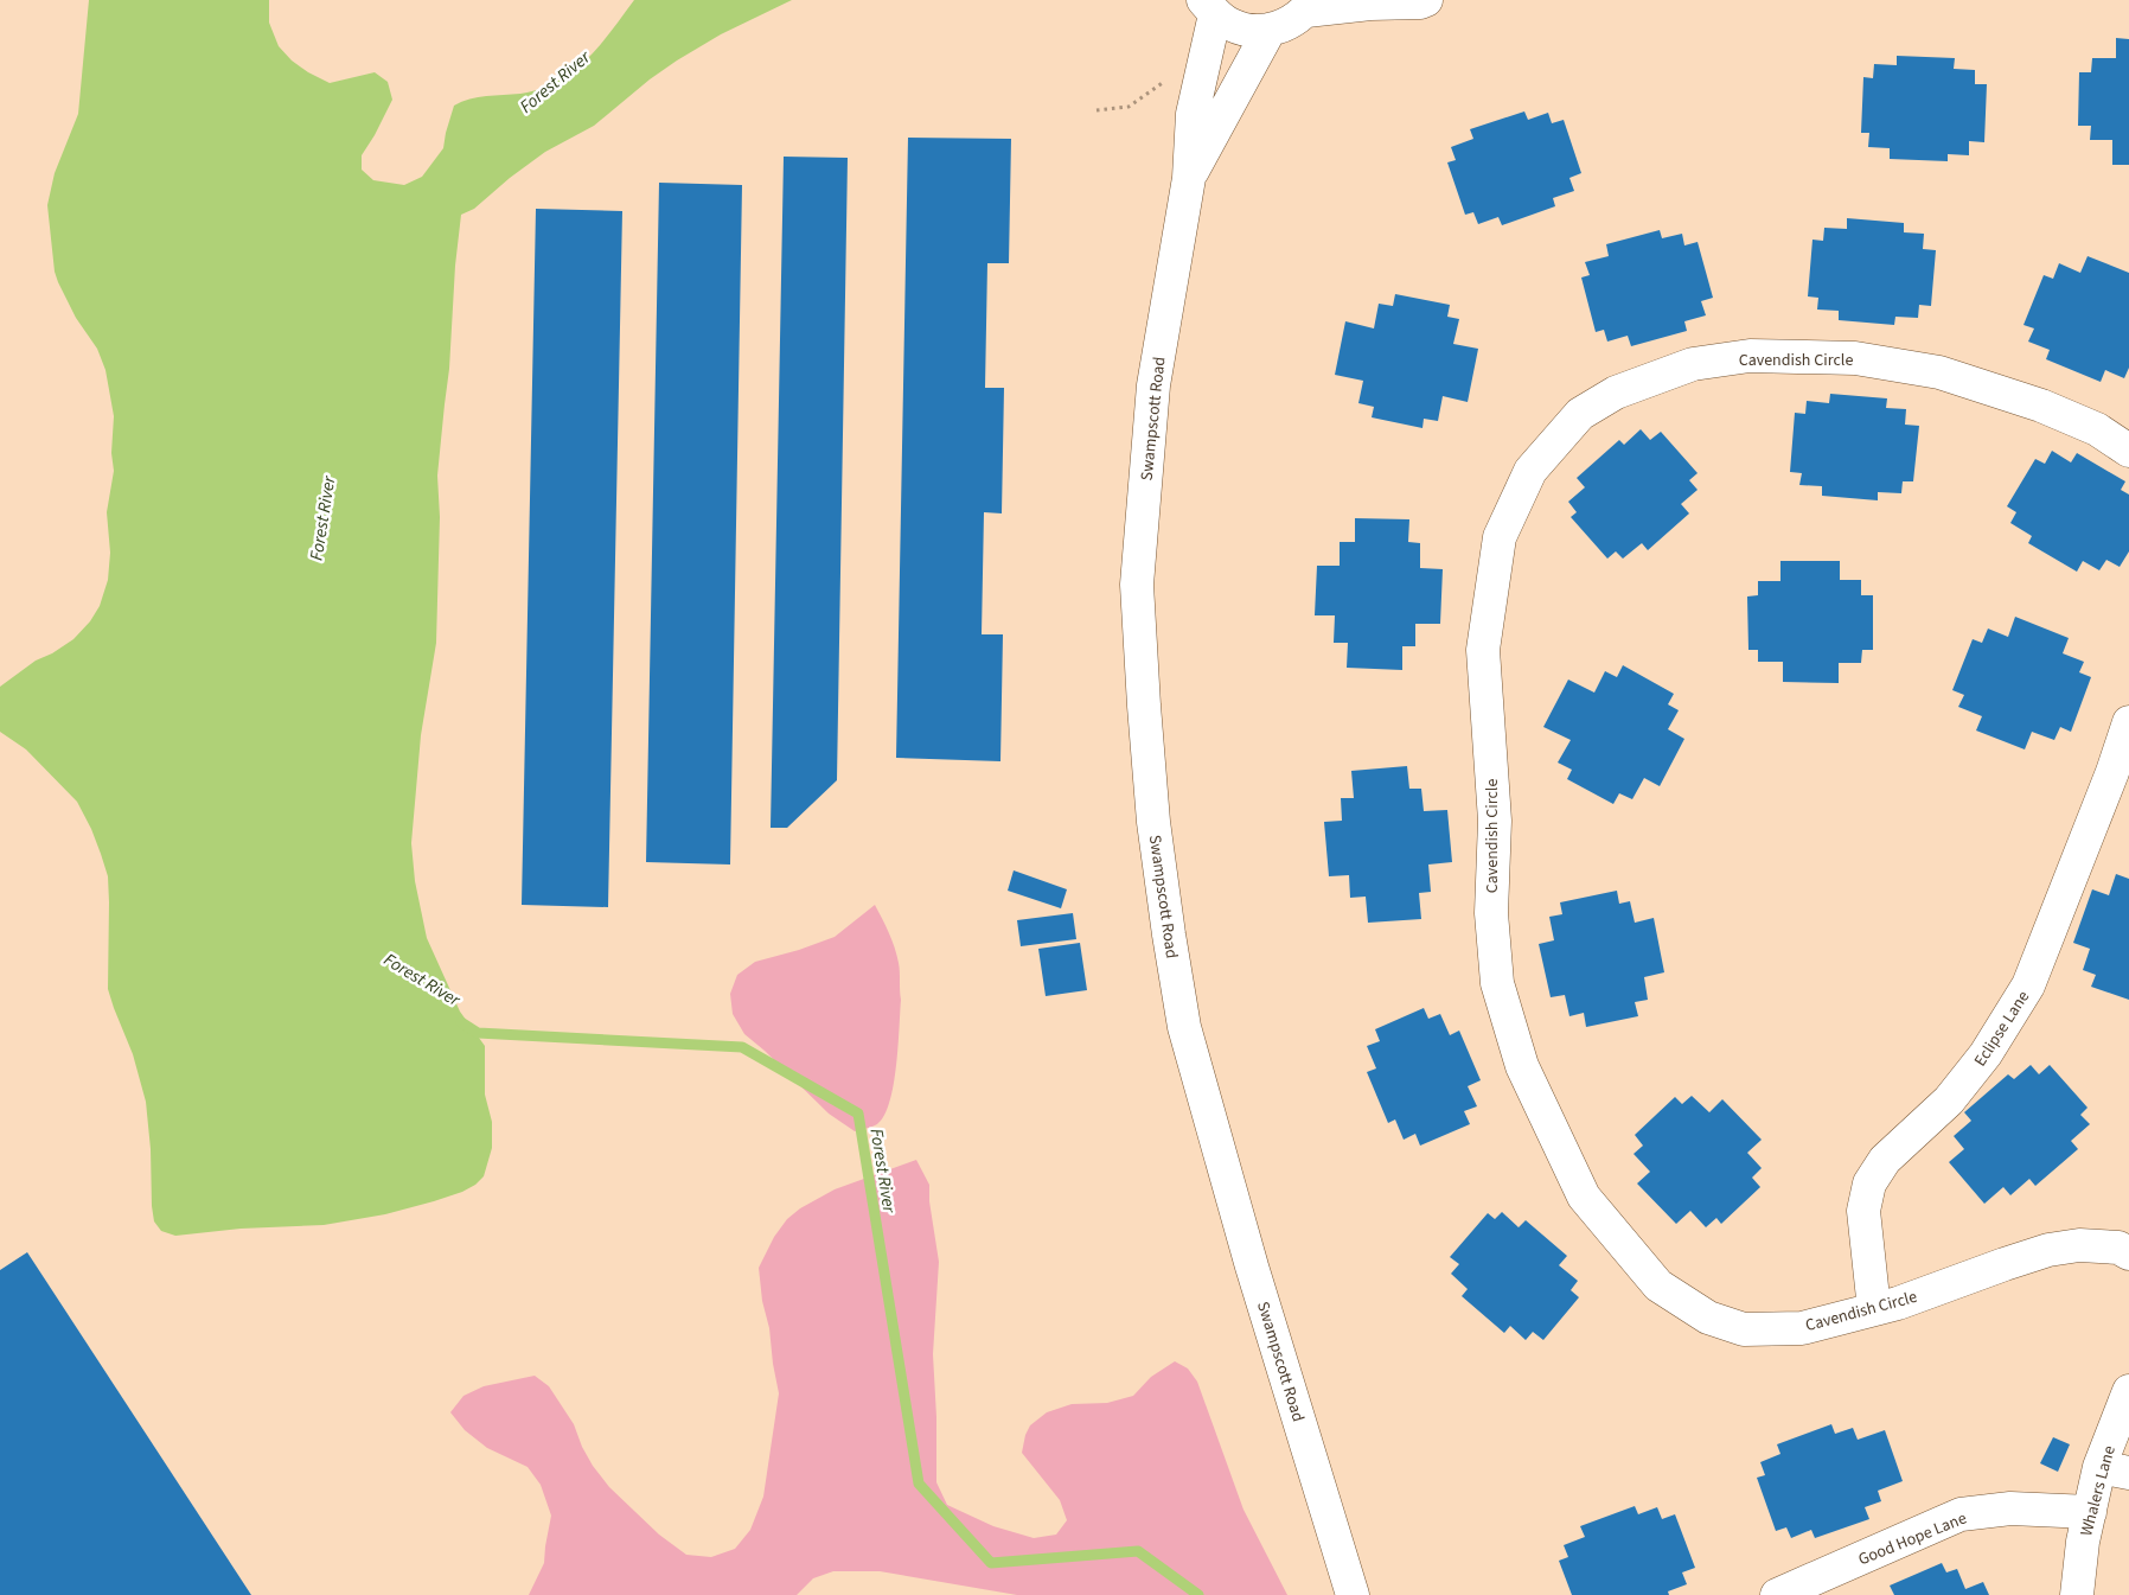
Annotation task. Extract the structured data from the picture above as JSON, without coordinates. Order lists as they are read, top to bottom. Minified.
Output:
{"streets":{"street":["Cavendish Circle","Swampscott Road","Eclipse Lane","Whalers Lane","Good Hope Lane"]},"crossings":[["Cavendish Circle","Eclipse Lane"],["Whalers Lane","Good Hope Lane"]],"water":["Forest River"]}
